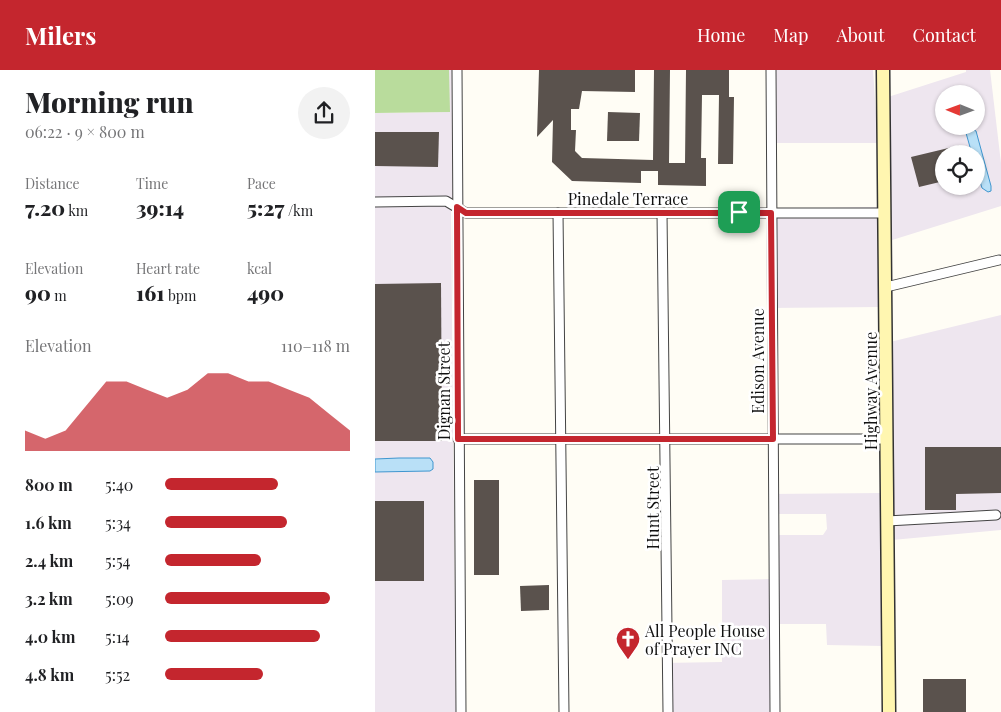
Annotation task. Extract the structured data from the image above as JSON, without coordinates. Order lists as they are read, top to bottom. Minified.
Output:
{"streets":{"street":["Pinedale Terrace","Edison Avenue","Dignan Street","Highway Avenue","Hunt Street"]},"crossings":[["Pinedale Terrace","Edison Avenue"],["Pinedale Terrace","Dignan Street"],["Pinedale Terrace","Highway Avenue"],["Pinedale Terrace","Hunt Street"]],"places":{"church":["All People House of Prayer INC"]},"north":"left","page":{"header":"Milers","nav":["Home","Map","About","Contact"],"heading":["Morning run","06:22 · 9 × 800 m"],"stats":[["Distance","7.20 km"],["Time","39:14"],["Pace","5:27 /km"],["Elevation","90 m"],["Heart rate","161 bpm"],["kcal","490"]],"chart":["Elevation","110–118 m"],"list":[{"name":"800 m","note":"5:40"},{"name":"1.6 km","note":"5:34"},{"name":"2.4 km","note":"5:54"},{"name":"3.2 km","note":"5:09"},{"name":"4.0 km","note":"5:14"},{"name":"4.8 km","note":"5:52"}]}}
